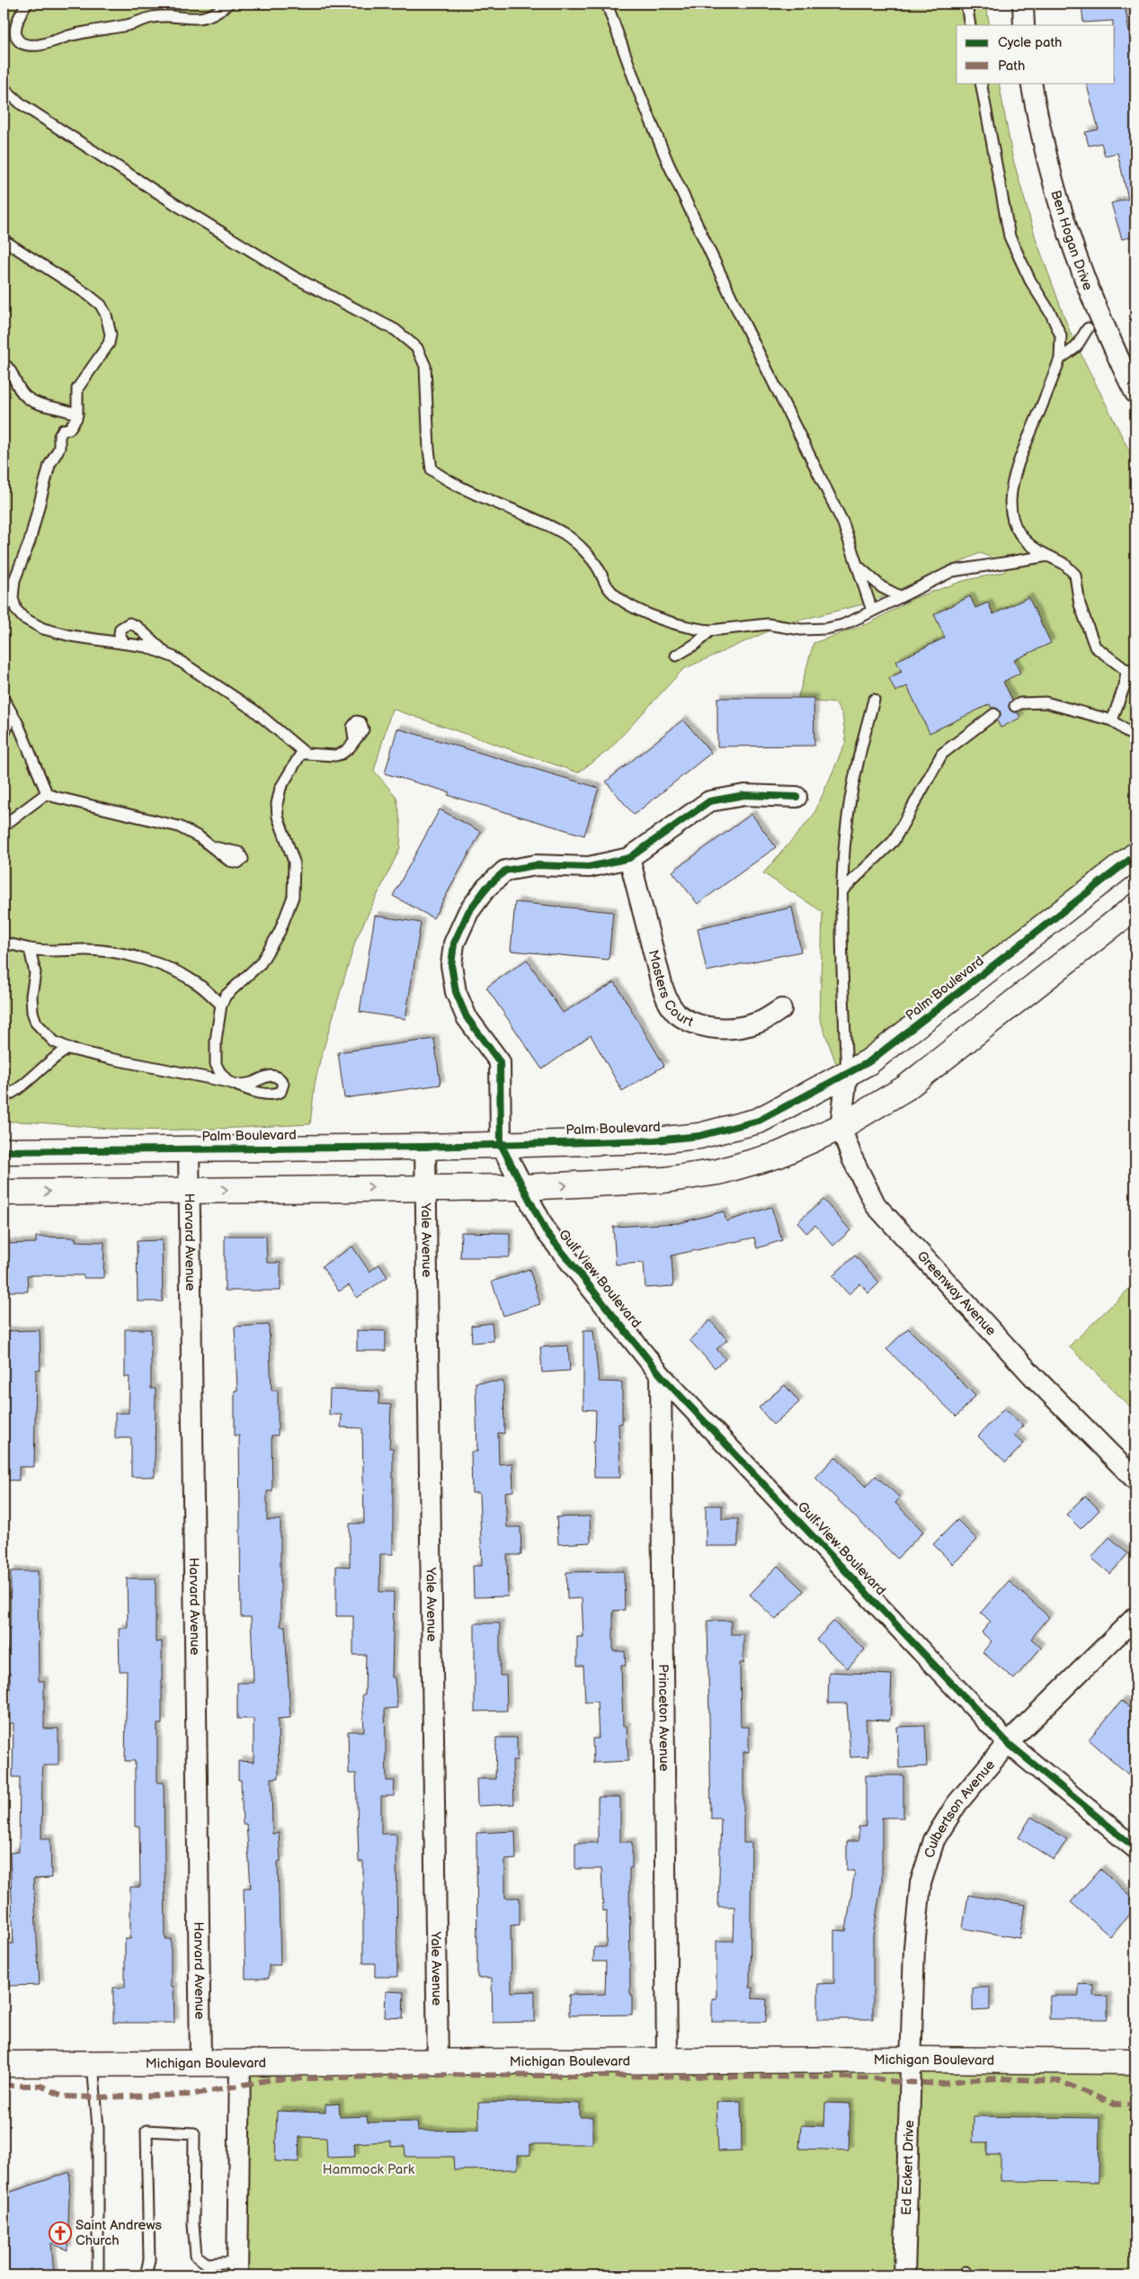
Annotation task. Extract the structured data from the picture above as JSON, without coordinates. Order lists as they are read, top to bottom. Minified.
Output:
{"streets":{"street":["Ben Hogan Drive","Masters Court","Palm Boulevard","Yale Avenue","Harvard Avenue","Gulf View Boulevard","Greenway Avenue","Princeton Avenue","Culbertson Avenue","Michigan Boulevard","Ed Eckert Drive"]},"crossings":[["Masters Court","Gulf View Boulevard"],["Palm Boulevard","Yale Avenue"],["Palm Boulevard","Harvard Avenue"],["Palm Boulevard","Gulf View Boulevard"],["Palm Boulevard","Greenway Avenue"],["Yale Avenue","Michigan Boulevard"],["Harvard Avenue","Michigan Boulevard"],["Gulf View Boulevard","Princeton Avenue"],["Gulf View Boulevard","Culbertson Avenue"],["Princeton Avenue","Michigan Boulevard"],["Culbertson Avenue","Michigan Boulevard"],["Culbertson Avenue","Ed Eckert Drive"],["Michigan Boulevard","Ed Eckert Drive"]],"parks":["Hammock Park"],"places":{"church":["Saint Andrews Church"]},"legend":["Cycle path","Path"]}
